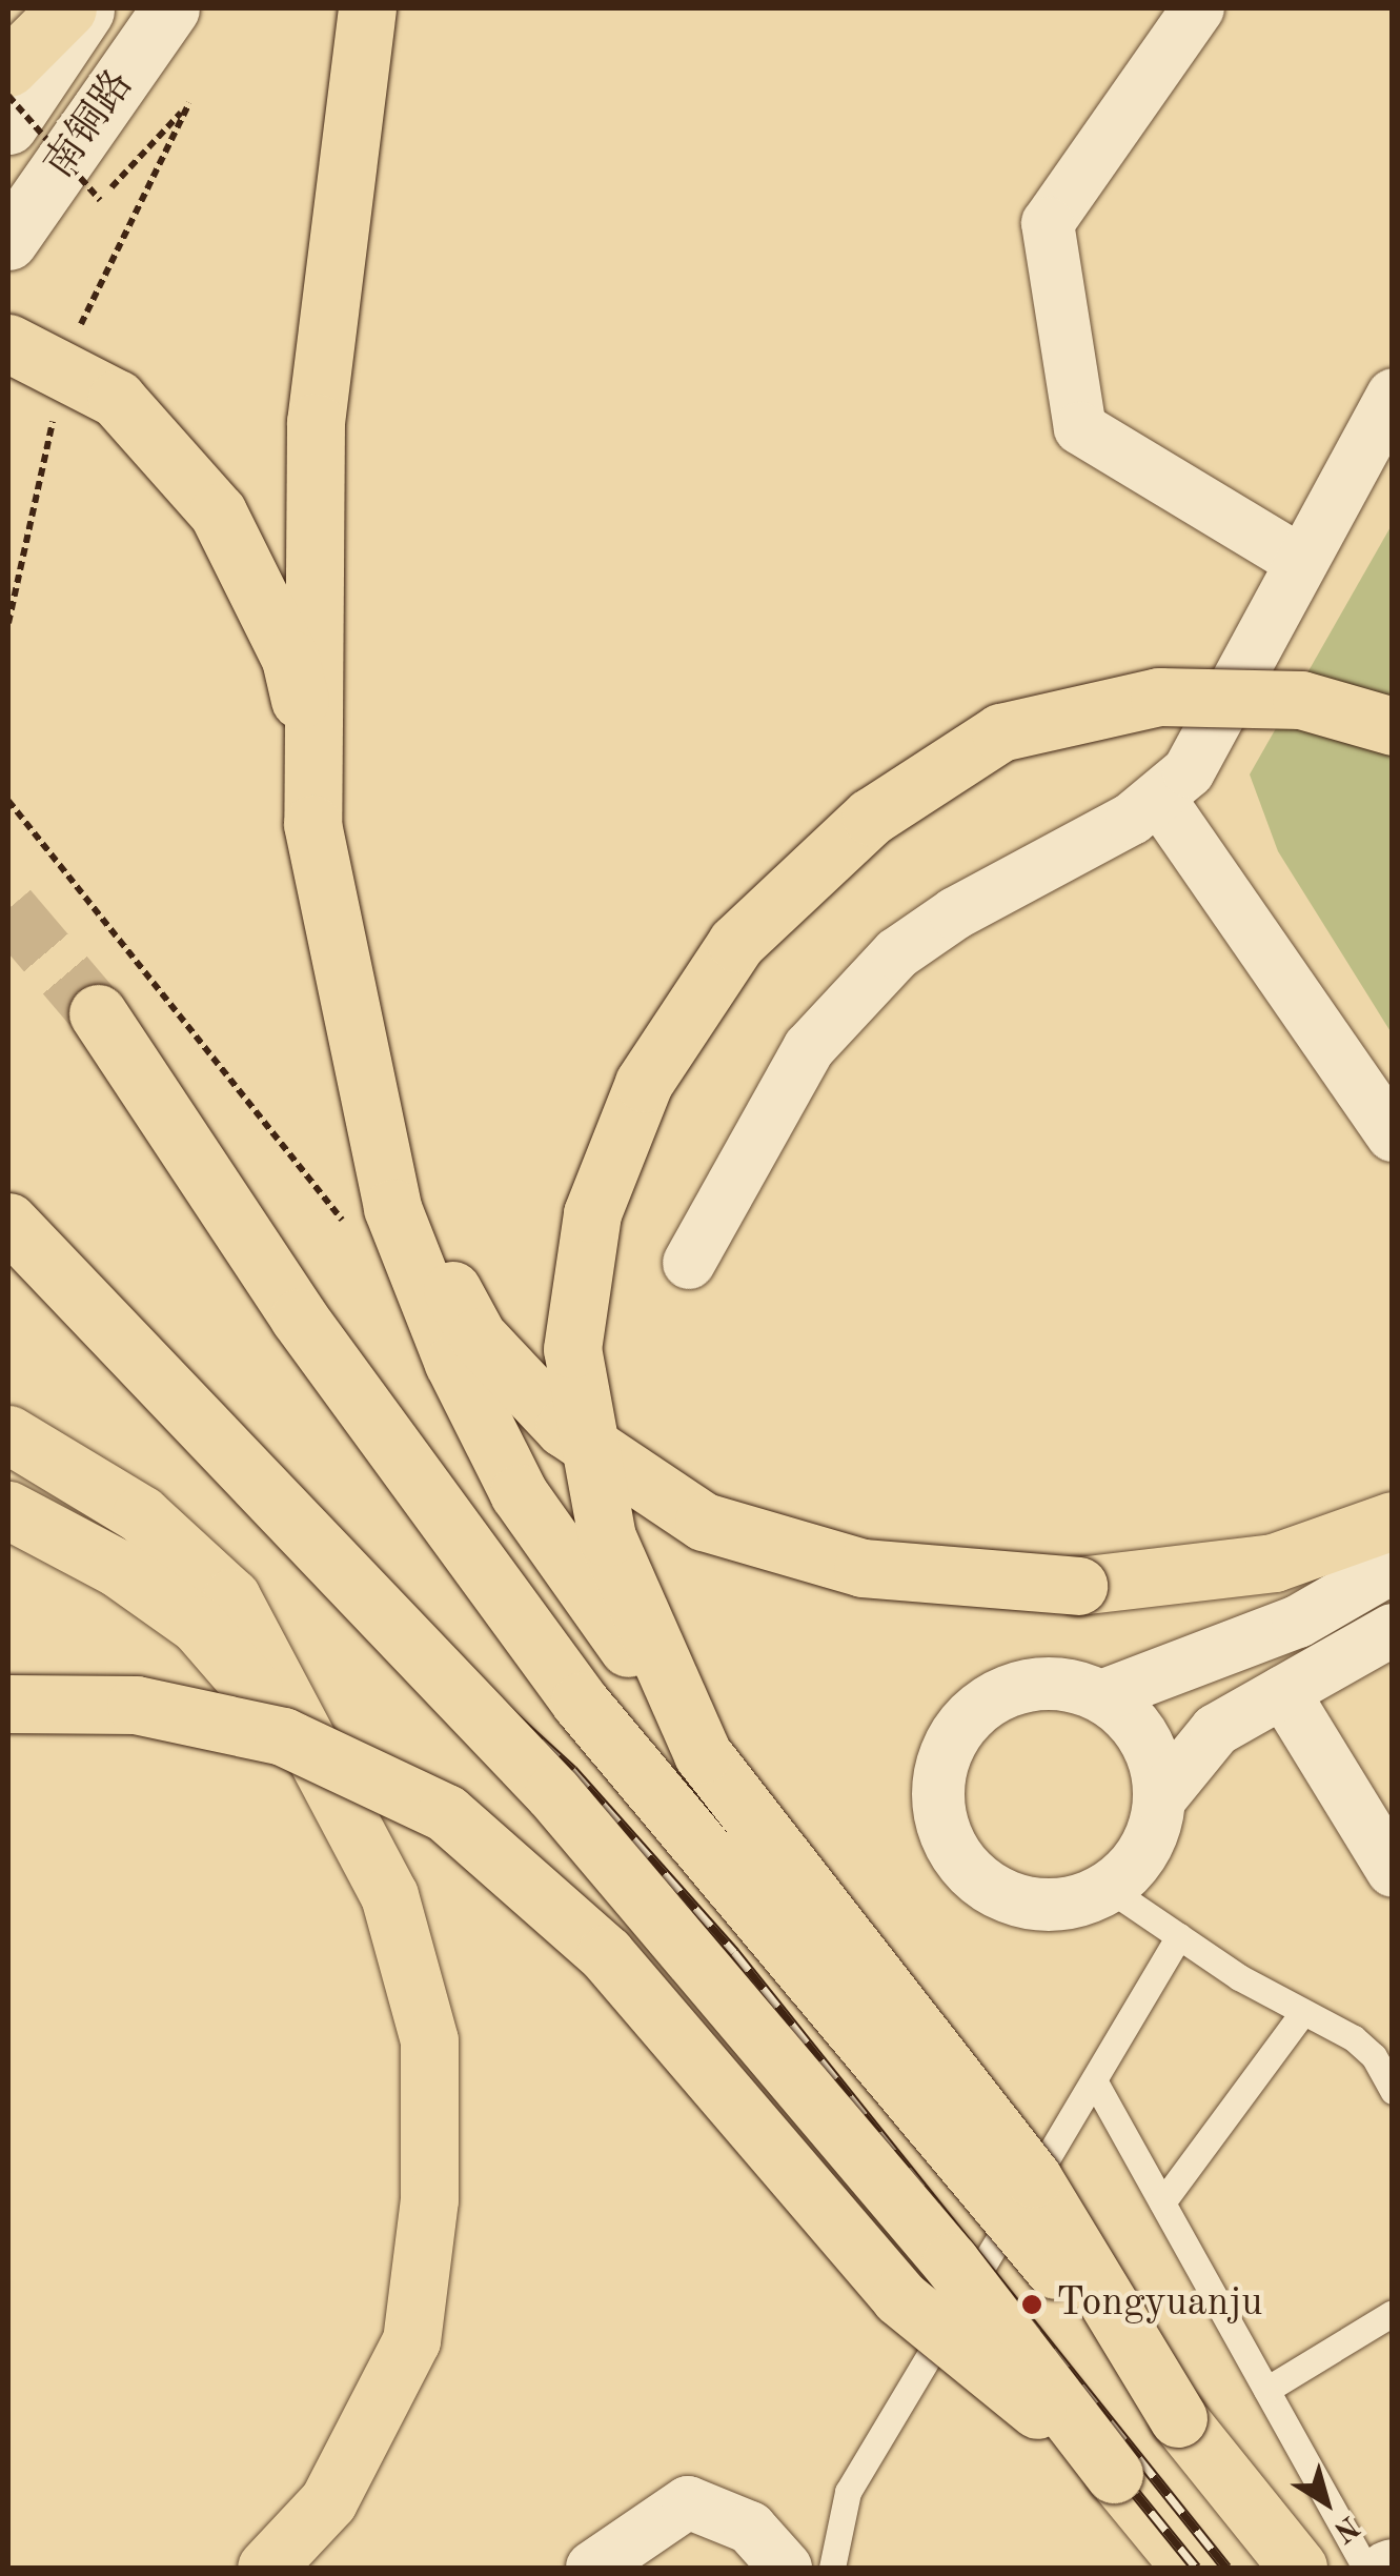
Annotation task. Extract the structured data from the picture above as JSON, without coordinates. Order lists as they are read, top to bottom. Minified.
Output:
{"streets":{"main road":["南铜路"]},"places":["Tongyuanju"],"north":"bottom right"}
